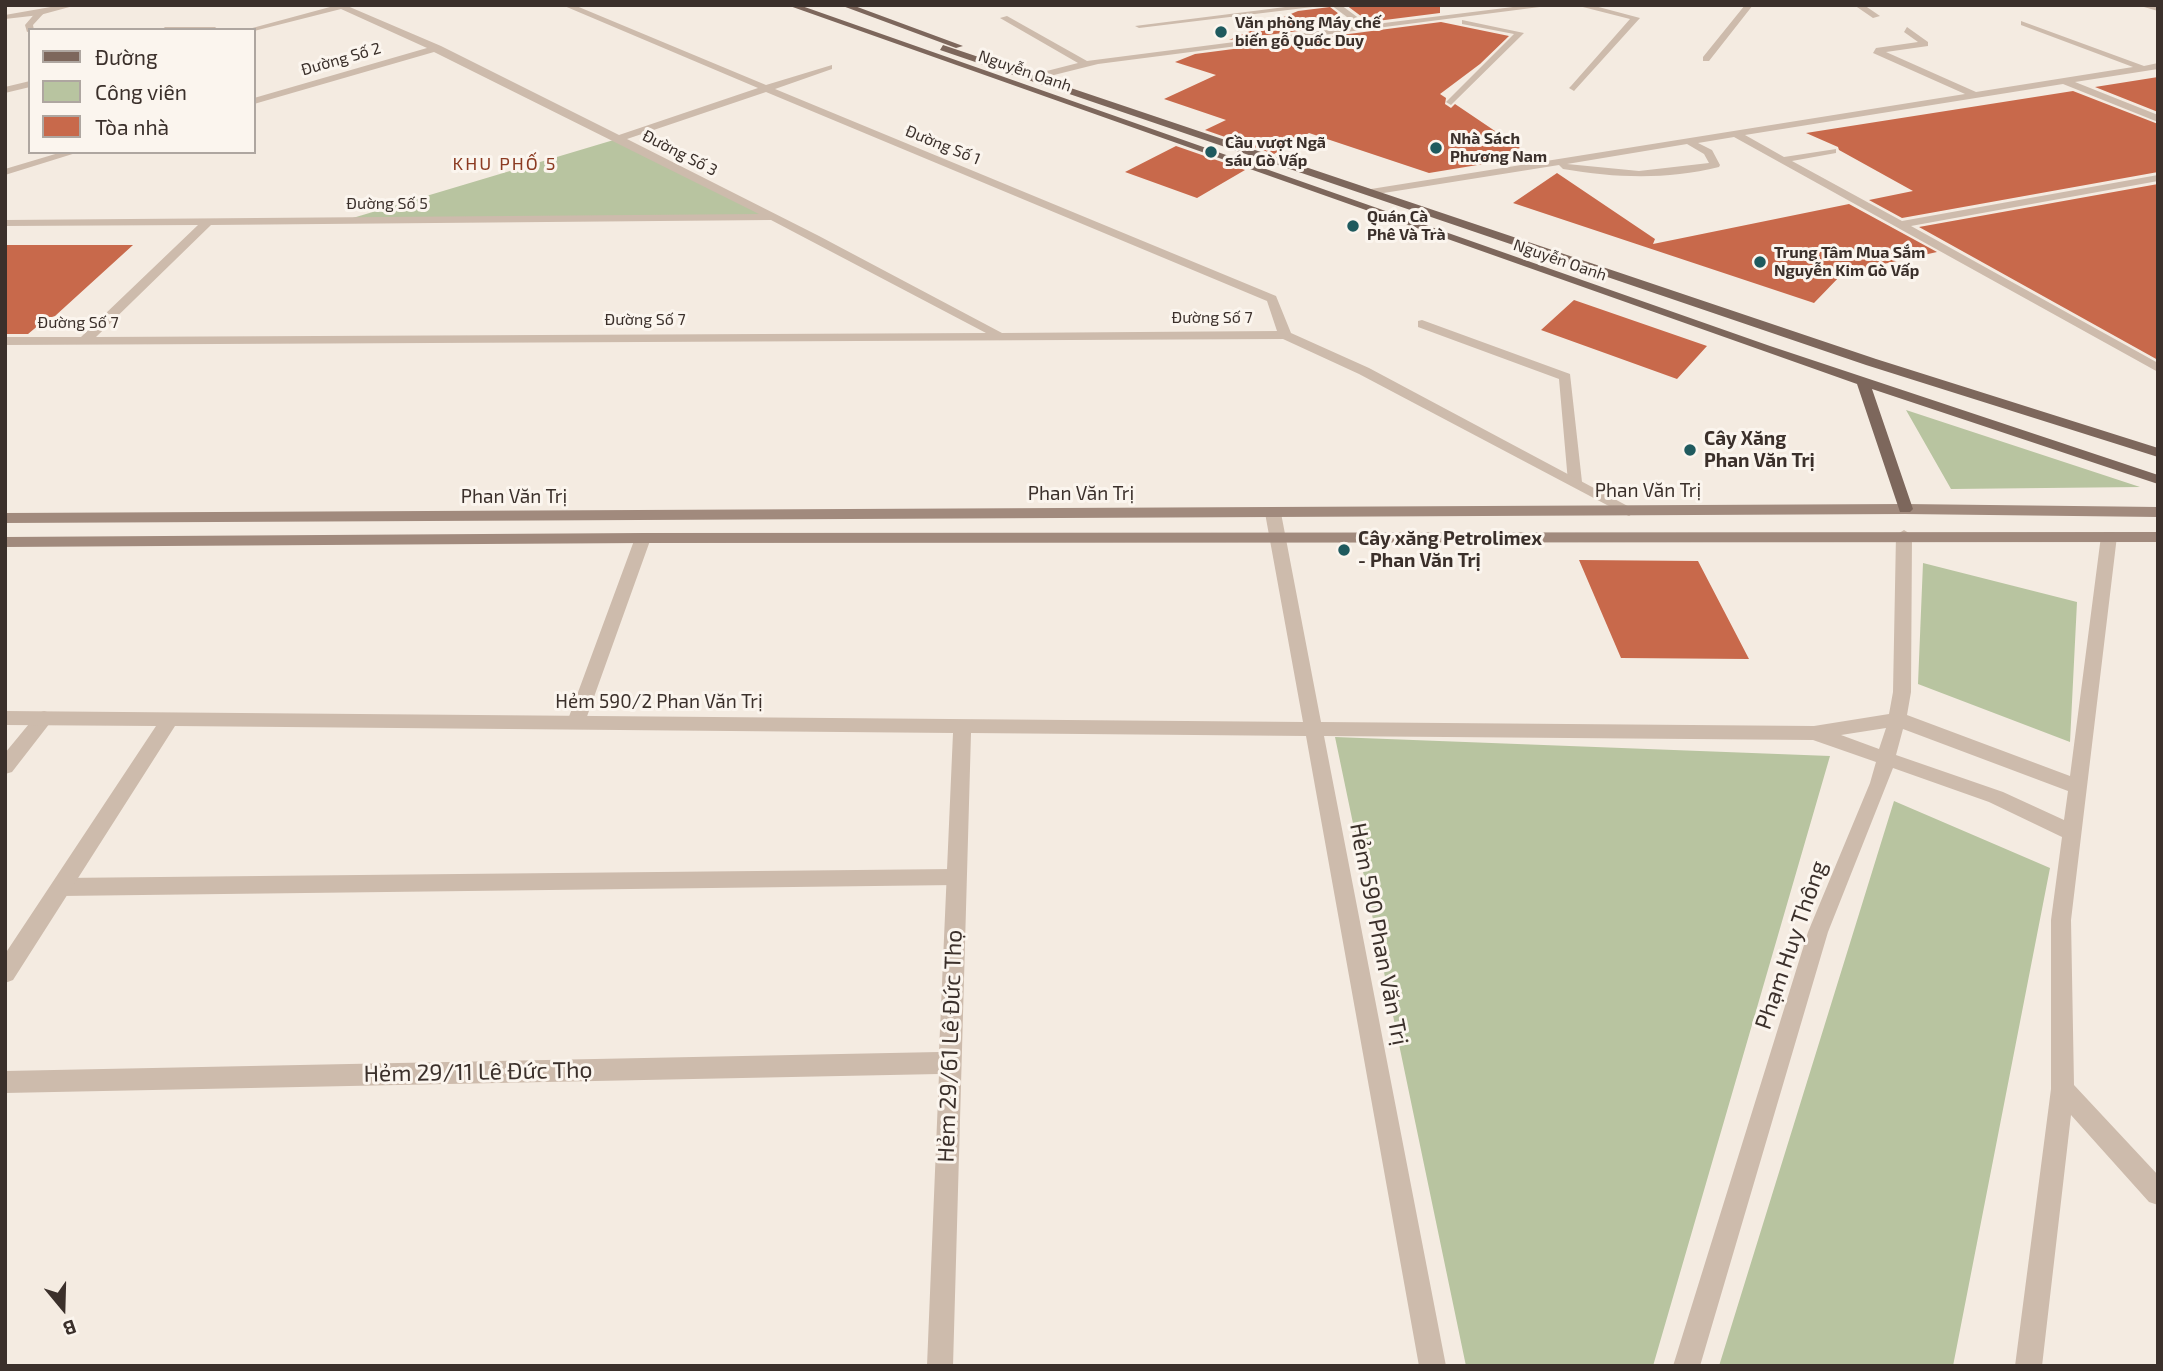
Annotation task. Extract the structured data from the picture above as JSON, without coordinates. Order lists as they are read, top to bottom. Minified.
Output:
{"streets":{"main road":["Nguyễn Oanh","Phan Văn Trị"],"street":["Đường Số 2","Đường Số 1","Đường Số 3","Đường Số 5","Đường Số 7","Hẻm 590/2 Phan Văn Trị","Hẻm 590 Phan Văn Trị","Phạm Huy Thông","Hẻm 29/61 Lê Đức Thọ","Hẻm 29/11 Lê Đức Thọ"]},"crossings":[["Đường Số 2","Đường Số 3"],["Đường Số 1","Đường Số 7"],["Đường Số 3","Đường Số 5"],["Đường Số 3","Đường Số 7"],["Phan Văn Trị","Hẻm 590 Phan Văn Trị"],["Hẻm 590/2 Phan Văn Trị","Hẻm 590 Phan Văn Trị"],["Hẻm 590/2 Phan Văn Trị","Hẻm 29/61 Lê Đức Thọ"],["Hẻm 29/61 Lê Đức Thọ","Hẻm 29/11 Lê Đức Thọ"]],"districts":["KHU PHỐ 5"],"places":["Văn phòng Máy chế biến gỗ Quốc Duy","Nhà Sách Phương Nam","Cầu vượt Ngã sáu Gò Vấp","Quán Cà Phê Và Trà","Trung Tâm Mua Sắm Nguyễn Kim Gò Vấp","Cây Xăng Phan Văn Trị","Cây xăng Petrolimex - Phan Văn Trị"],"legend":["Đường","Công viên","Tòa nhà"],"north":"bottom"}
